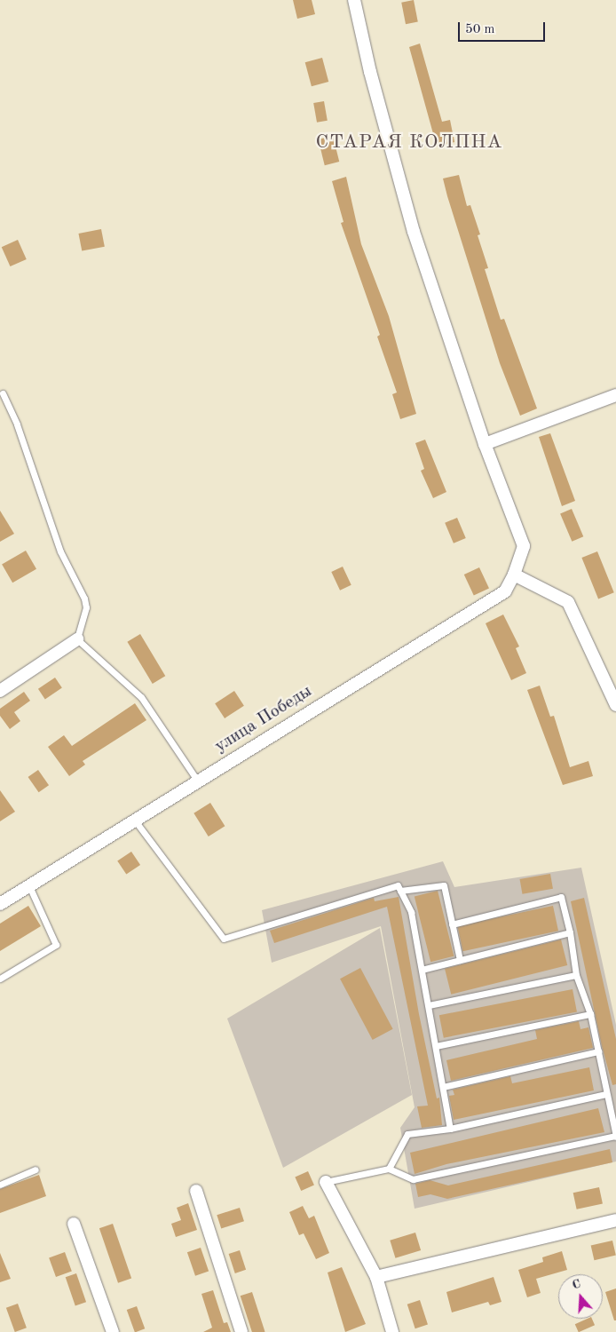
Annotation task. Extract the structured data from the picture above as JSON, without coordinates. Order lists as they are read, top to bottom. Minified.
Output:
{"streets":{"street":["улица Победы"]},"districts":["СТАРАЯ КОЛПНА"],"scale_bar":"50 m","north":"top"}
